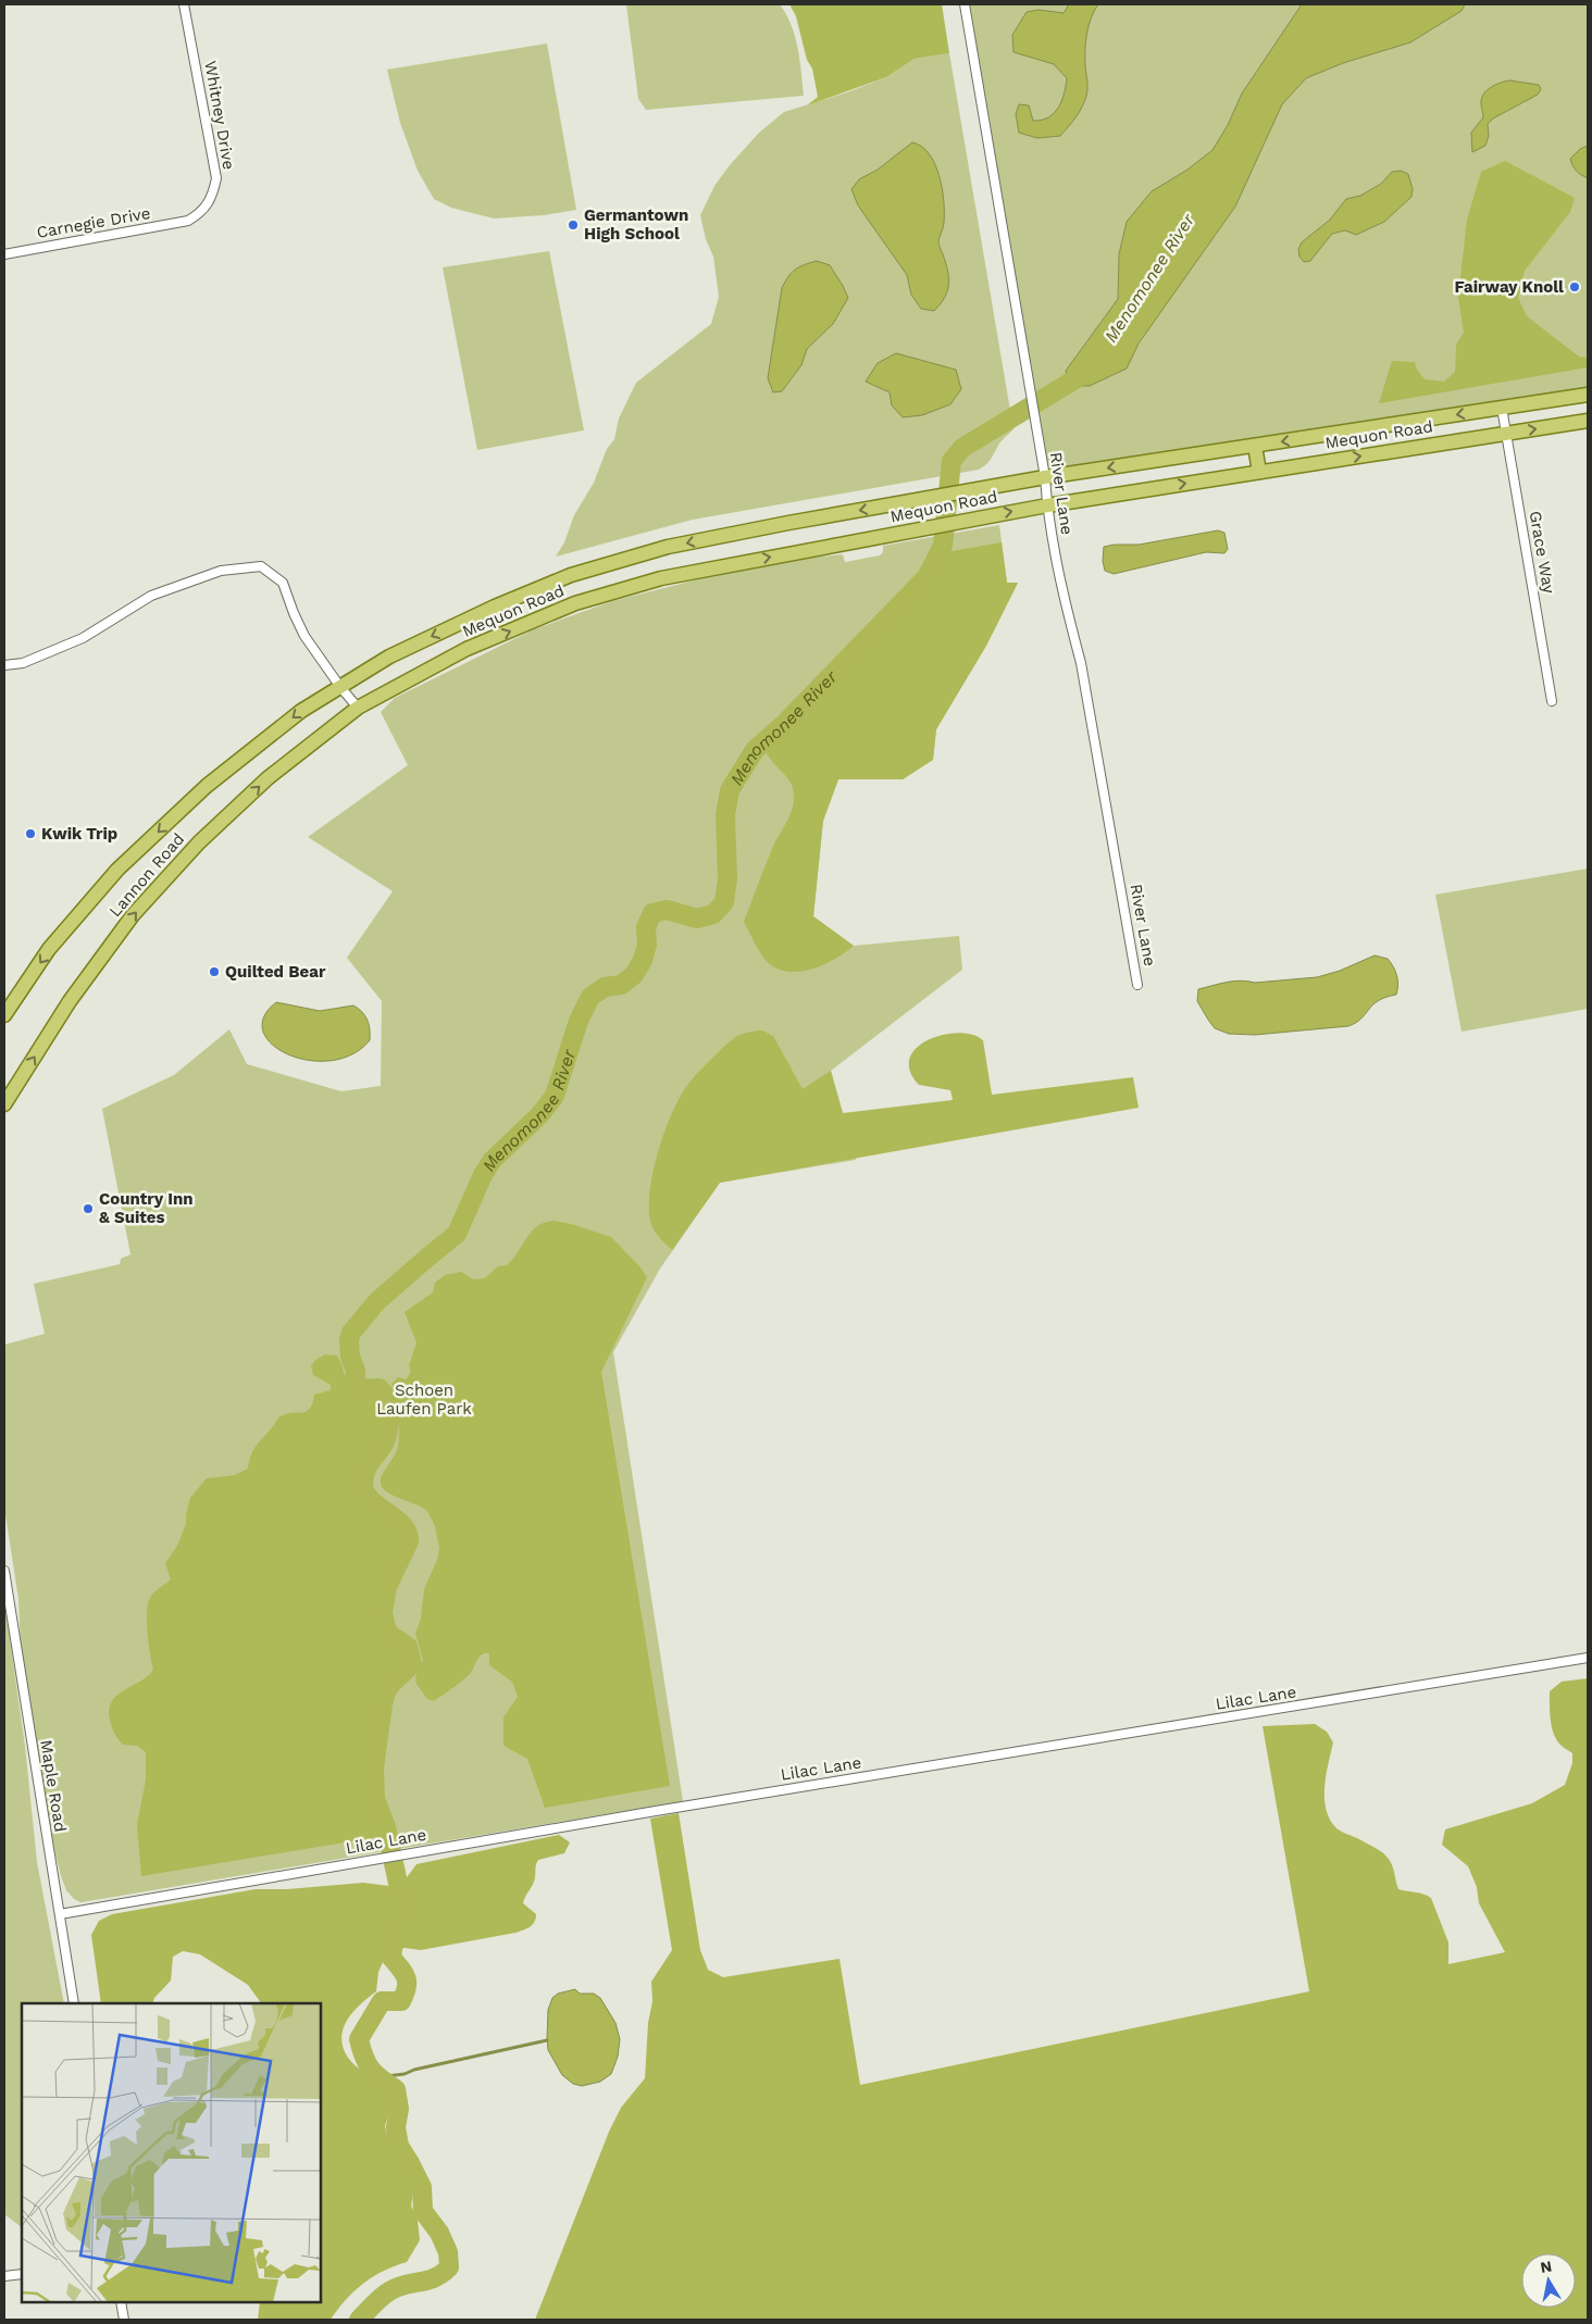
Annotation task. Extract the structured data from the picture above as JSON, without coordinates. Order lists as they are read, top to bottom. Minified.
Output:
{"streets":{"main road":["Mequon Road","Lannon Road"],"street":["Whitney Drive","Carnegie Drive","River Lane","Grace Way","Lilac Lane","Maple Road"]},"crossings":[["Whitney Drive","Carnegie Drive"],["Mequon Road","River Lane"],["Mequon Road","Grace Way"],["Mequon Road","Lannon Road"],["Lilac Lane","Maple Road"]],"water":["Menomonee River"],"parks":["Schoen Laufen Park"],"places":["Germantown High School","Fairway Knoll","Kwik Trip","Quilted Bear","Country Inn & Suites"],"north":"top"}
